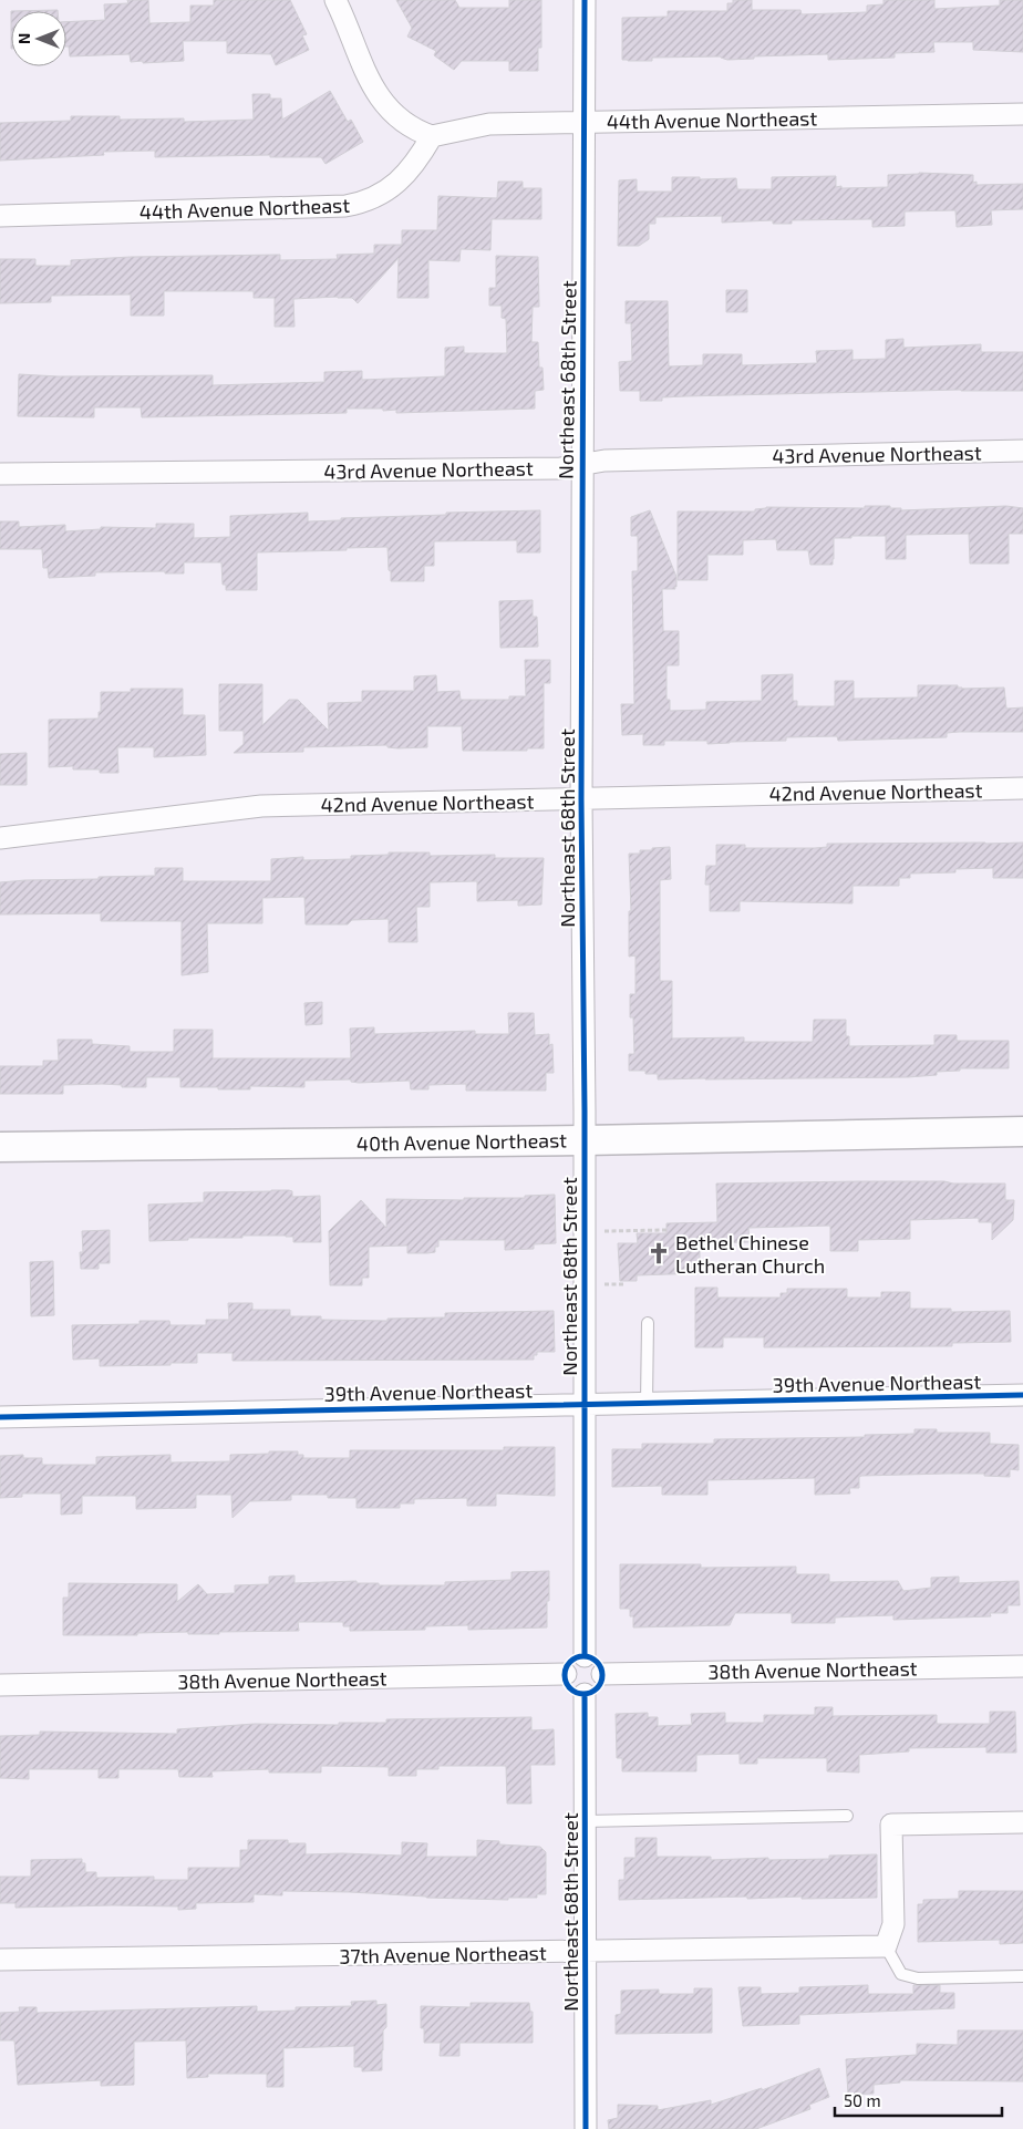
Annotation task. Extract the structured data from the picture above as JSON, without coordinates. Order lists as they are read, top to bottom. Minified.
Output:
{"streets":{"street":["44th Avenue Northeast","Northeast 68th Street","43rd Avenue Northeast","42nd Avenue Northeast","40th Avenue Northeast","39th Avenue Northeast","38th Avenue Northeast","37th Avenue Northeast"]},"crossings":[["44th Avenue Northeast","Northeast 68th Street"],["Northeast 68th Street","43rd Avenue Northeast"],["Northeast 68th Street","42nd Avenue Northeast"],["Northeast 68th Street","40th Avenue Northeast"],["Northeast 68th Street","39th Avenue Northeast"],["Northeast 68th Street","38th Avenue Northeast"],["Northeast 68th Street","37th Avenue Northeast"]],"places":{"church":["Bethel Chinese Lutheran Church"]},"scale_bar":"50 m","north":"left"}
